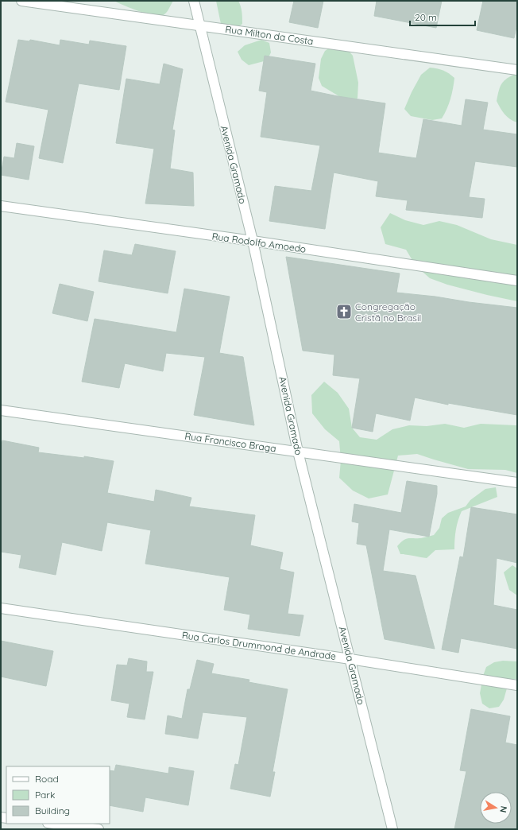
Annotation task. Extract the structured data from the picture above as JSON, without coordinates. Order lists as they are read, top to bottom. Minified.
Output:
{"streets":{"street":["Rua Milton da Costa","Avenida Gramado","Rua Rodolfo Amoedo","Rua Francisco Braga","Rua Carlos Drummond de Andrade"]},"crossings":[["Rua Milton da Costa","Avenida Gramado"],["Avenida Gramado","Rua Rodolfo Amoedo"],["Avenida Gramado","Rua Francisco Braga"],["Avenida Gramado","Rua Carlos Drummond de Andrade"]],"places":{"church":["Congregação Cristã no Brasil"]},"legend":["Road","Park","Building"],"scale_bar":"20 m","north":"right"}
